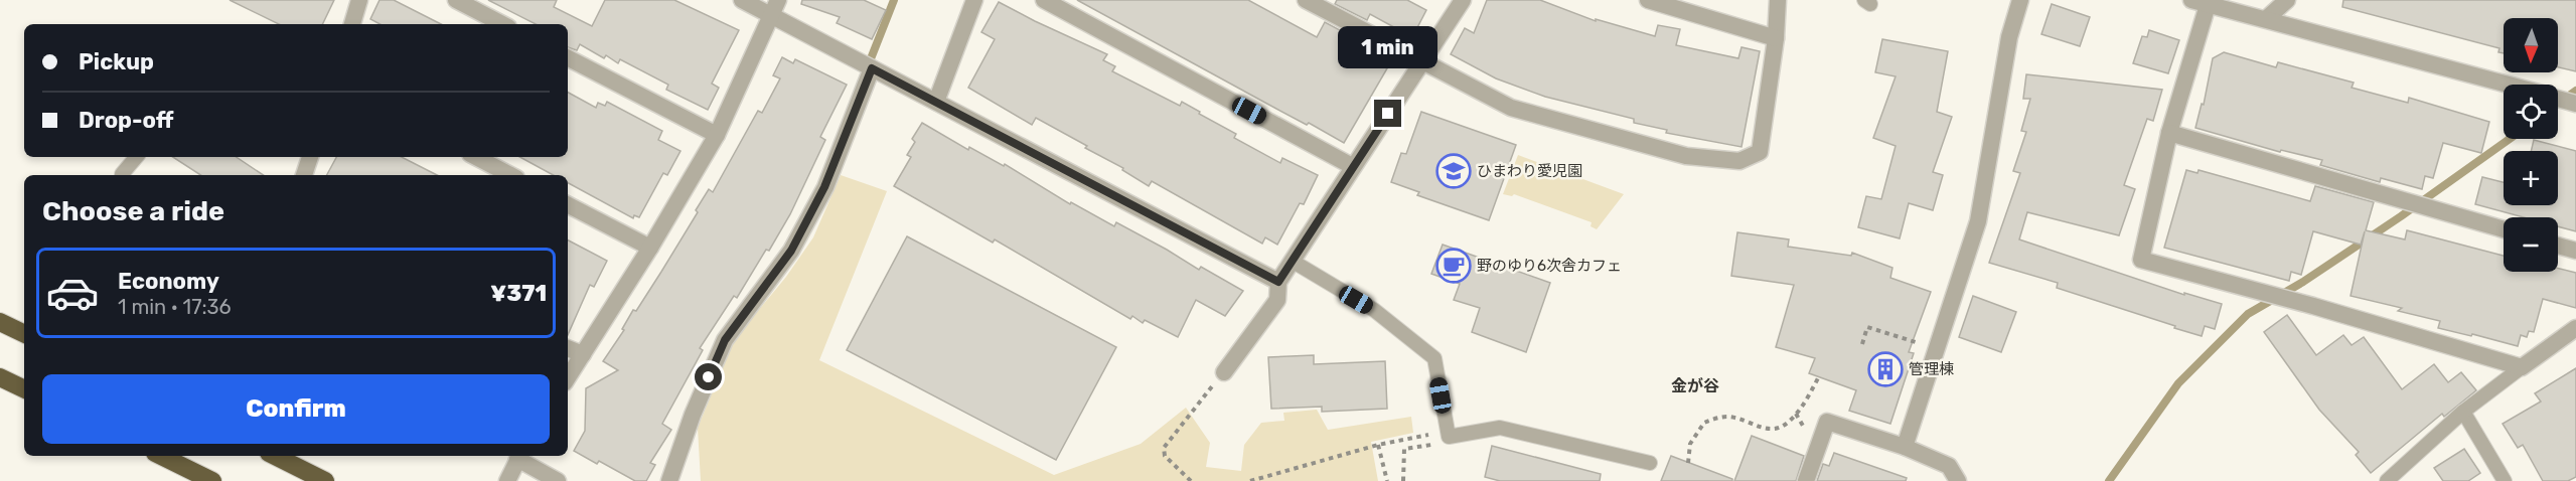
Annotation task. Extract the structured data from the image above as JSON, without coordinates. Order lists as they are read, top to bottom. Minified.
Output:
{"districts":["金が谷"],"places":{"school or university":["ひまわり愛児園"],"cafe":["野のゆり6次舎カフェ"],"building":["管理棟"]},"north":"bottom","page":{"map_buttons":["+","−"],"banner":["Pickup","Drop-off"],"bubble":"1 min","heading":"Choose a ride","list":[{"name":"Economy","note":"1 min · 17:36","value":"¥371"}],"buttons":"Confirm"}}
